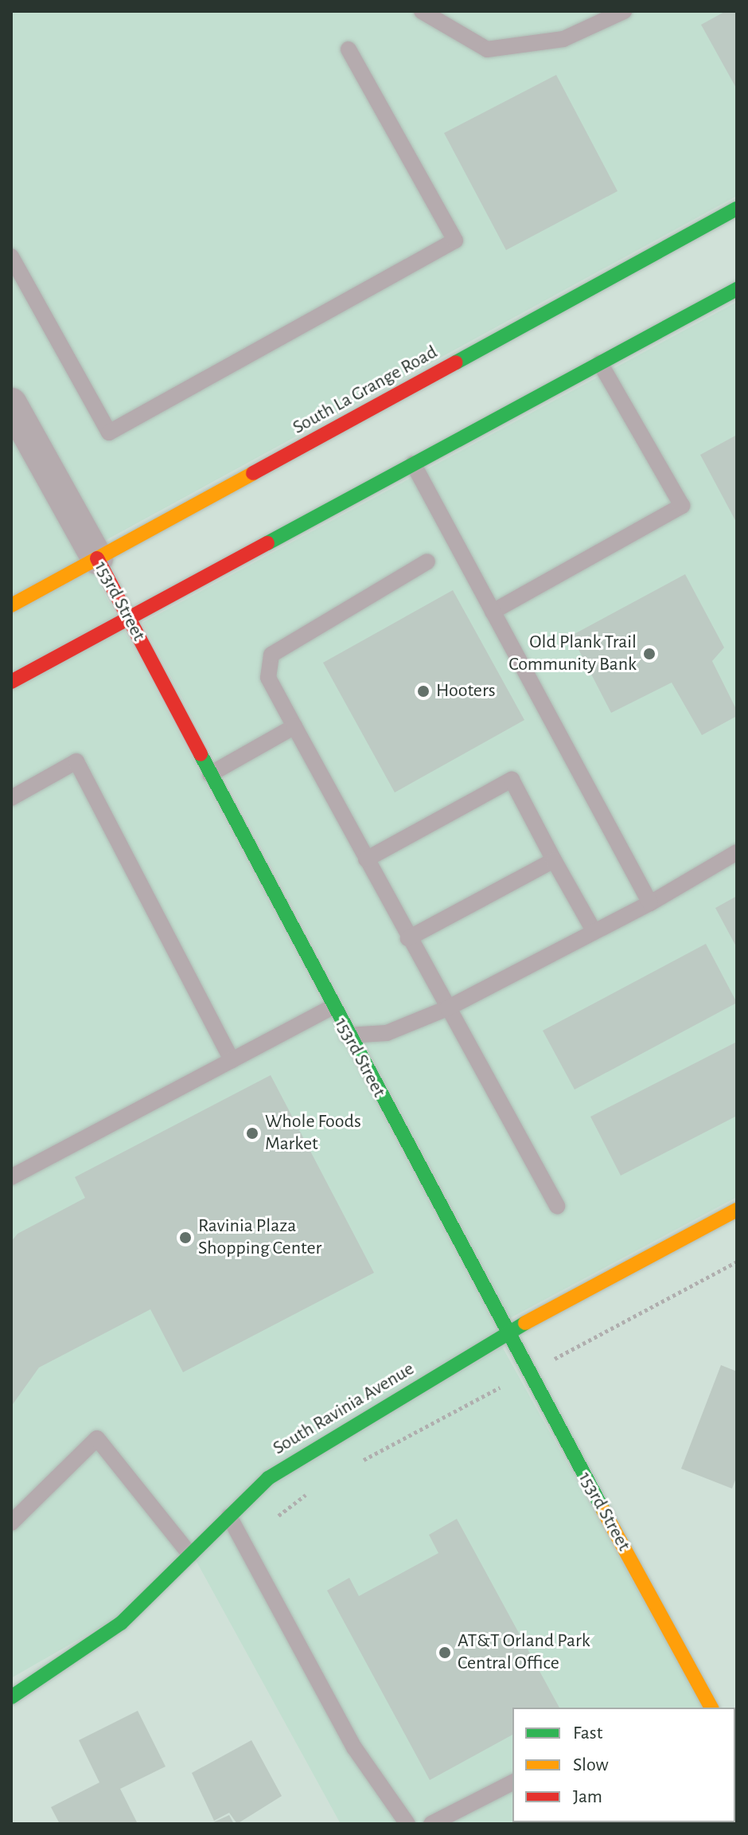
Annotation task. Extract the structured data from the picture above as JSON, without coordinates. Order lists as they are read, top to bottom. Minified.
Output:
{"streets":{"main road":["South La Grange Road","153rd Street","South Ravinia Avenue"]},"crossings":[["South La Grange Road","153rd Street"],["153rd Street","South Ravinia Avenue"]],"places":["Old Plank Trail Community Bank","Hooters","Whole Foods Market","Ravinia Plaza Shopping Center","AT&T Orland Park Central Office"],"legend":["Fast","Slow","Jam"]}
